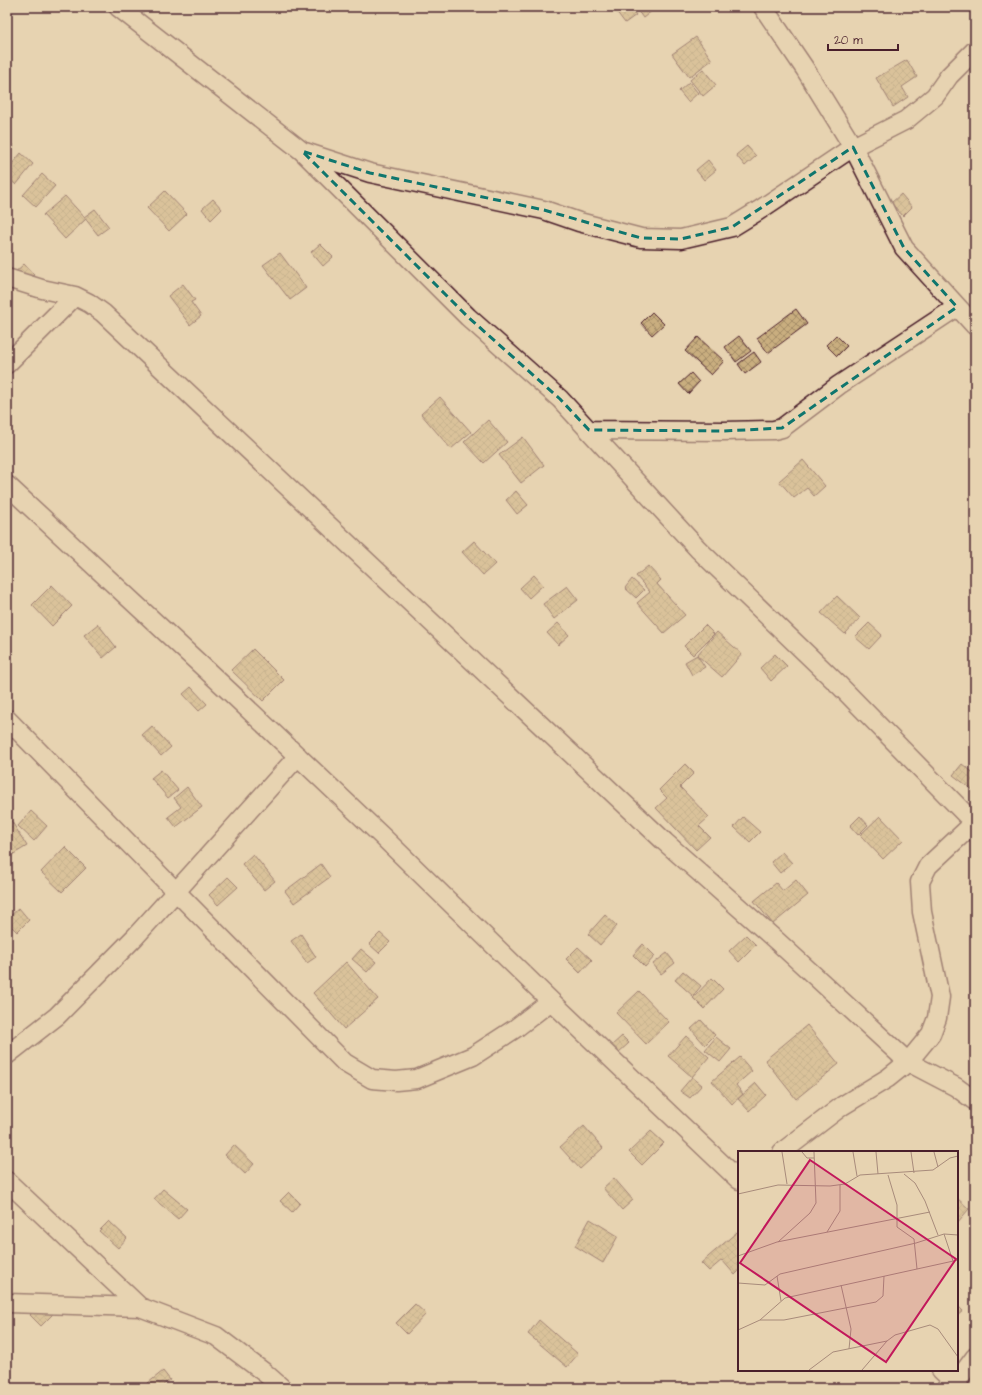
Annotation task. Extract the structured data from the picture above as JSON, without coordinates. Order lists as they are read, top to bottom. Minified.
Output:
{"scale_bar":"20 m"}
